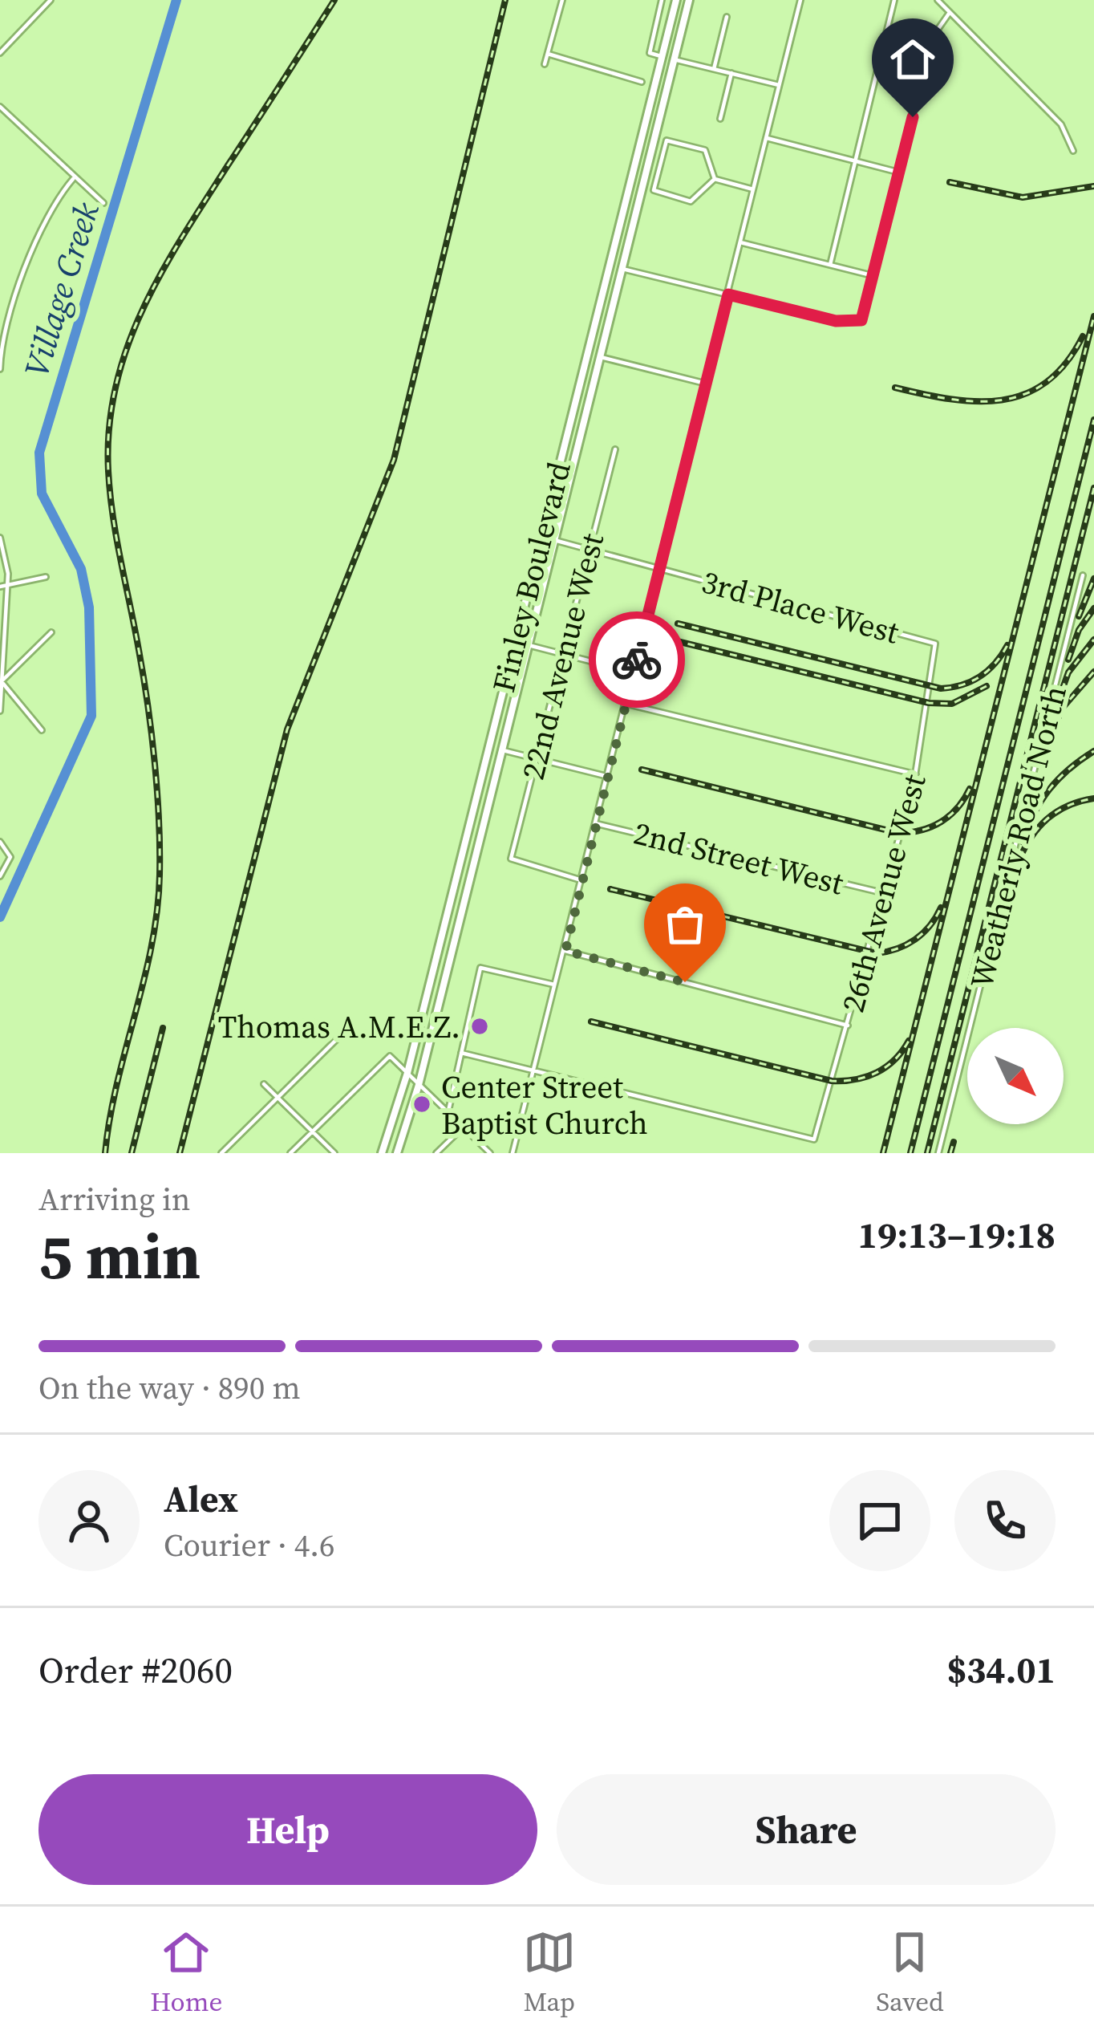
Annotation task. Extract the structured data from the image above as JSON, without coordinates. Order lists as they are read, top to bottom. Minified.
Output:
{"streets":{"main road":["Finley Boulevard"],"street":["3rd Place West","22nd Avenue West","Weatherly Road North","2nd Street West","26th Avenue West"]},"crossings":[["Finley Boulevard","3rd Place West"],["3rd Place West","22nd Avenue West"],["3rd Place West","26th Avenue West"],["2nd Street West","26th Avenue West"]],"water":["Village Creek"],"places":["Thomas A.M.E.Z.","Center Street Baptist Church"],"north":"bottom right","page":{"heading":["5 min","Arriving in","19:13–19:18"],"panel":["Alex","Courier · 4.6","Order #2060","$34.01"],"bar":"On the way · 890 m","buttons":["Help","Share"],"tabs":["Home","Map","Saved"]}}
